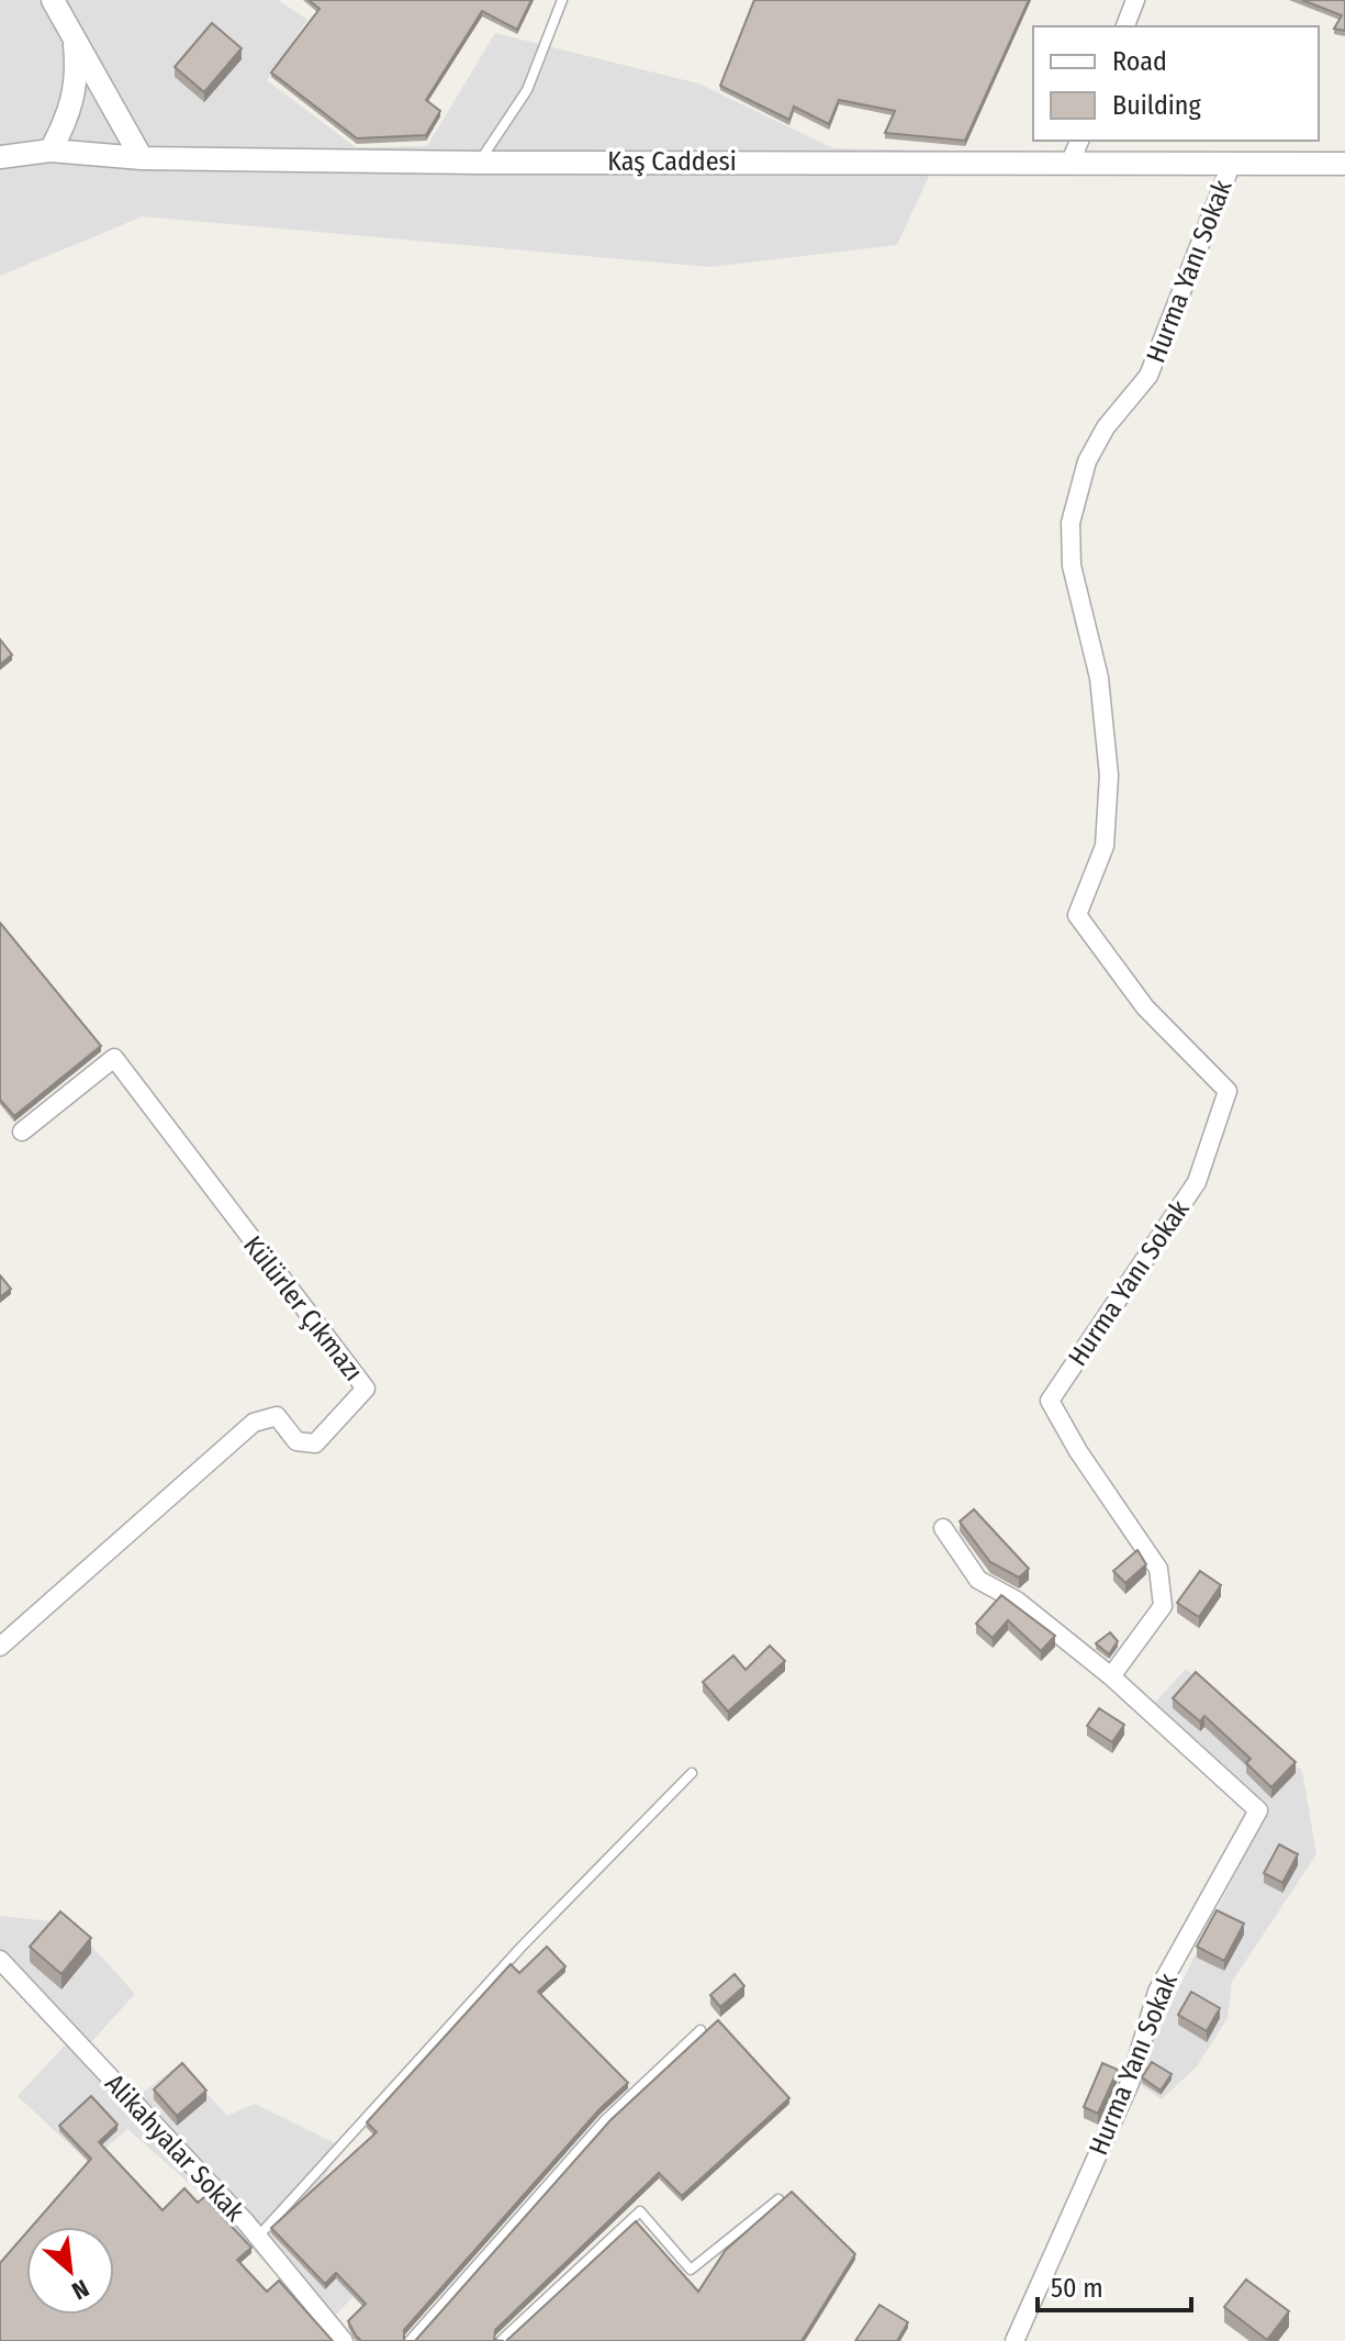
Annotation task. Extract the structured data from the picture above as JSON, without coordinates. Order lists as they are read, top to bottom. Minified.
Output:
{"streets":{"street":["Kaş Caddesi","Hurma Yanı Sokak","Külürler Çıkmazı","Alikahyalar Sokak"]},"crossings":[["Kaş Caddesi","Hurma Yanı Sokak"]],"legend":["Road","Building"],"scale_bar":"50 m","north":"bottom right"}
